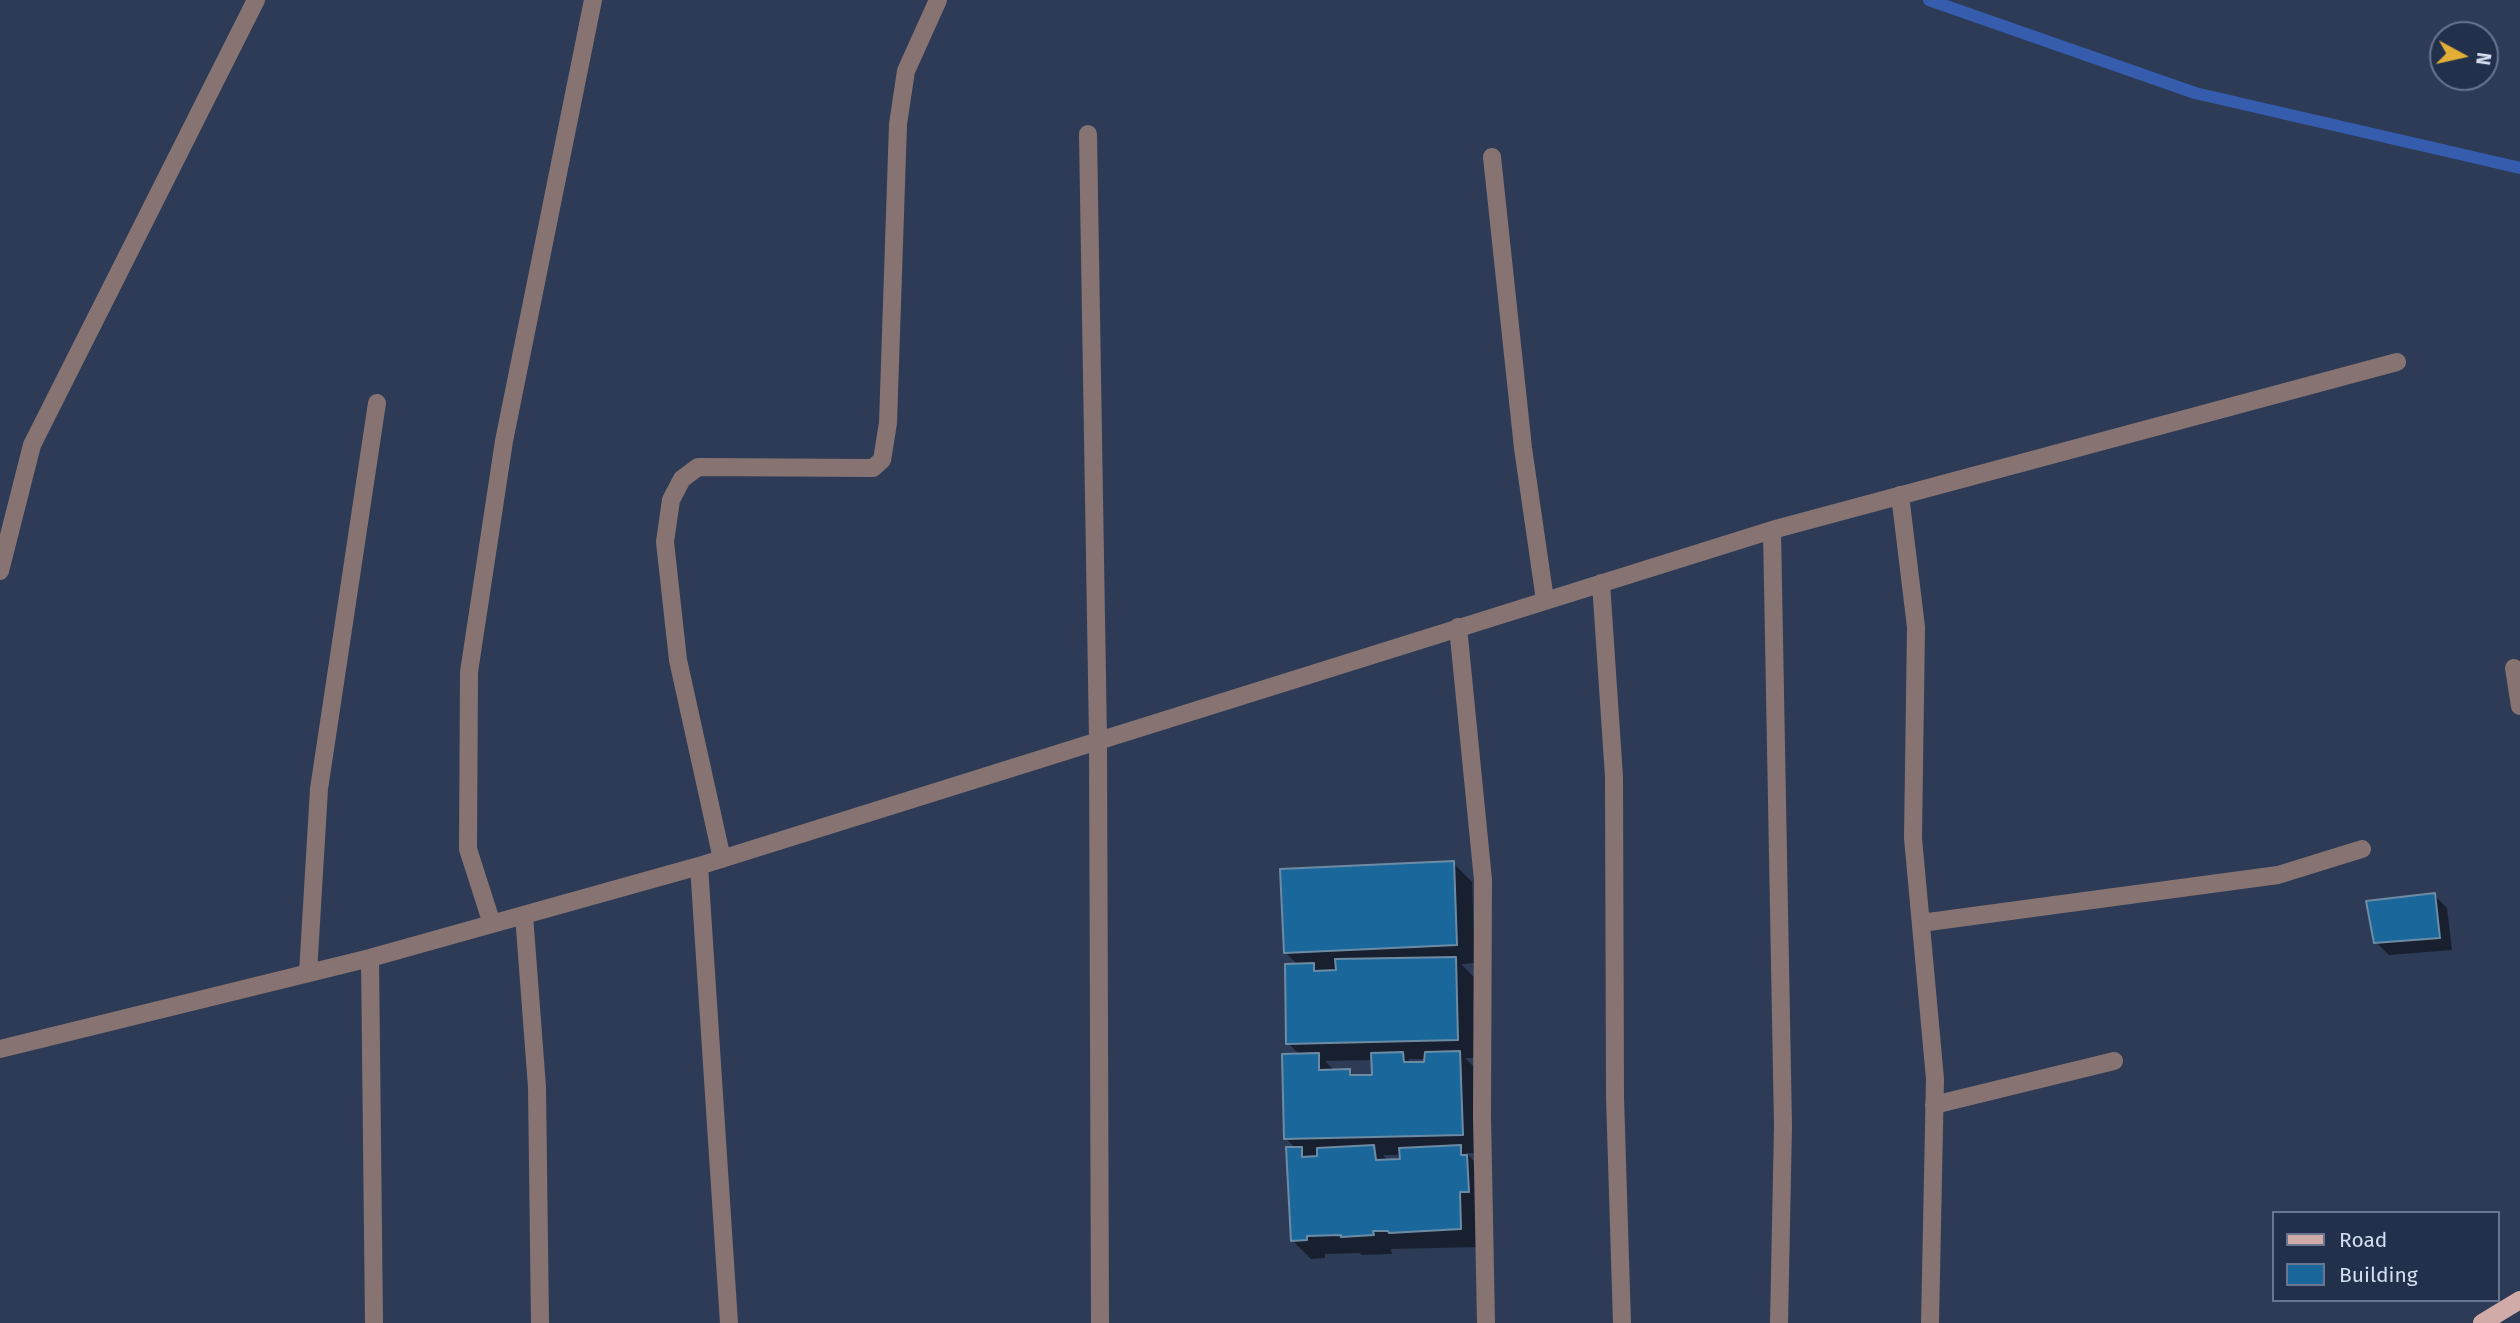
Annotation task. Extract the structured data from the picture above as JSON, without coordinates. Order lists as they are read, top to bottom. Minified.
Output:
{"legend":["Road","Building"],"north":"right"}
